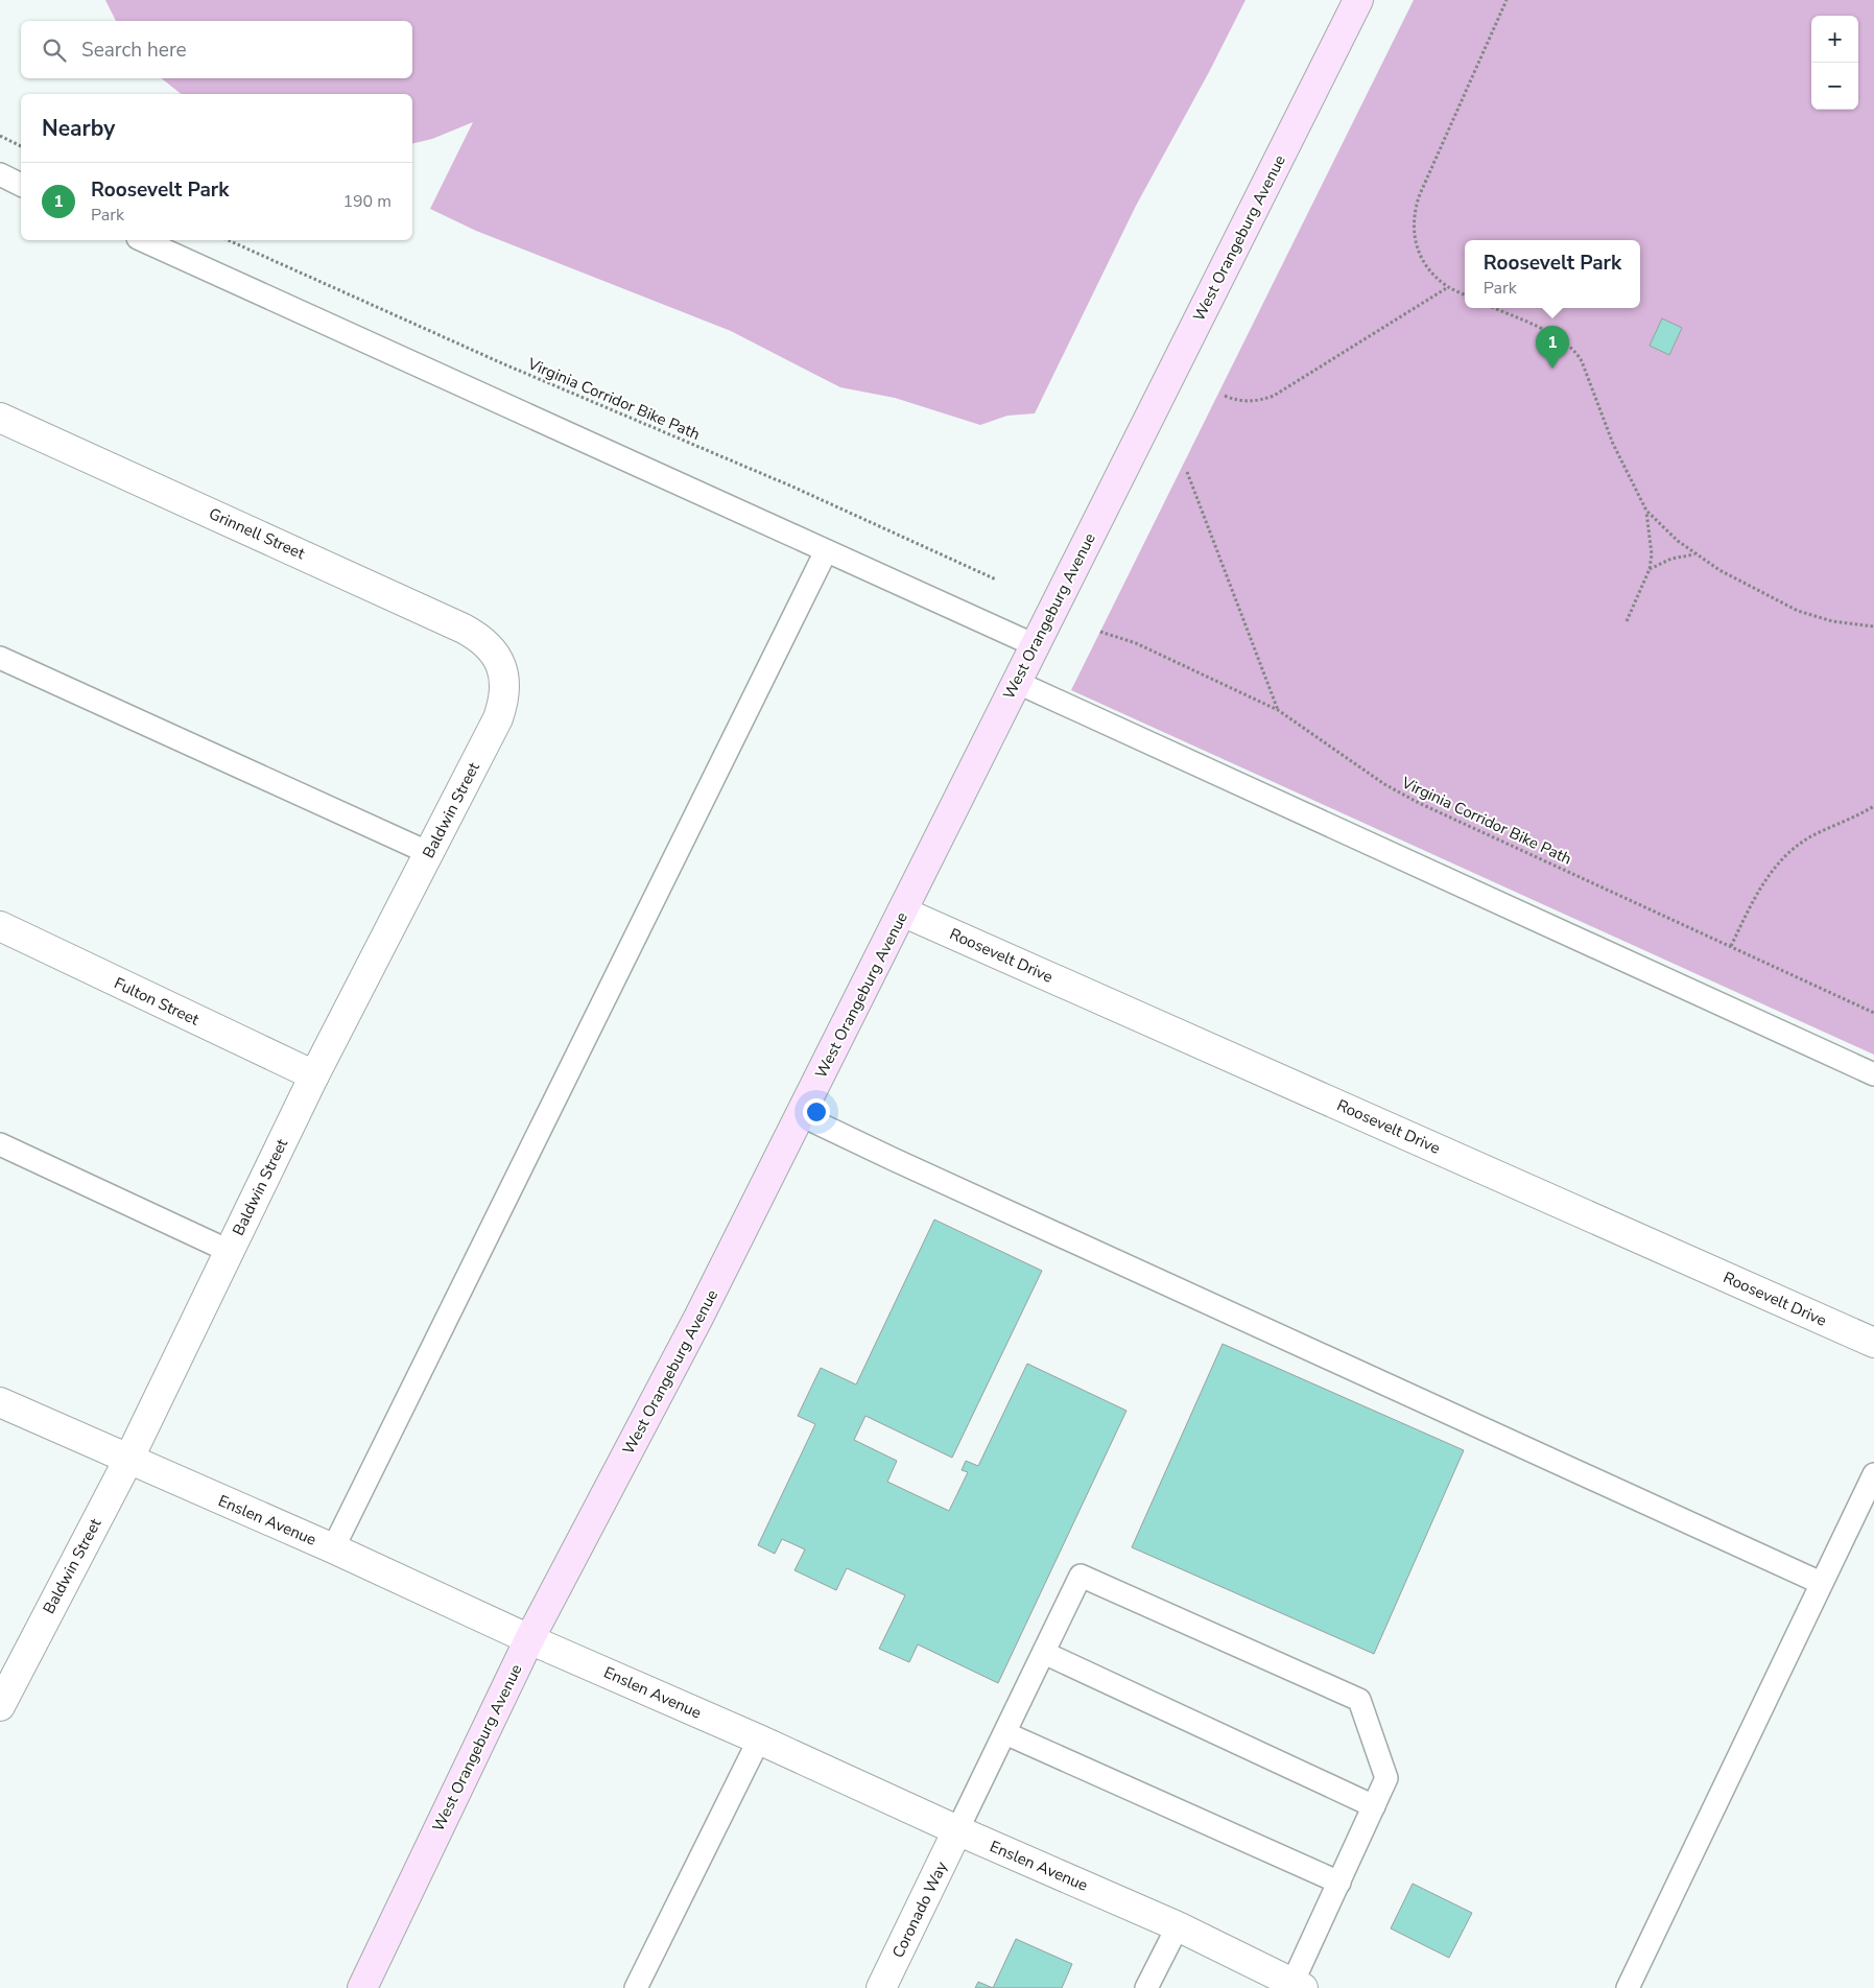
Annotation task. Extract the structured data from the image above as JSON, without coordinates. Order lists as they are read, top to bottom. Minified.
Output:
{"streets":{"street":["West Orangeburg Avenue","Grinnell Street","Baldwin Street","Roosevelt Drive","Fulton Street","Enslen Avenue","Coronado Way"],"path":["Virginia Corridor Bike Path"]},"crossings":[["West Orangeburg Avenue","Roosevelt Drive"],["West Orangeburg Avenue","Enslen Avenue"],["Grinnell Street","Baldwin Street"],["Baldwin Street","Fulton Street"],["Baldwin Street","Enslen Avenue"],["Enslen Avenue","Coronado Way"]],"page":{"map_buttons":["+","−"],"search":"Search here","heading":"Nearby","list":[{"mark":"1","name":"Roosevelt Park","note":"Park","value":"190 m"}],"popup":["Roosevelt Park","Park"],"pins":"1"}}
